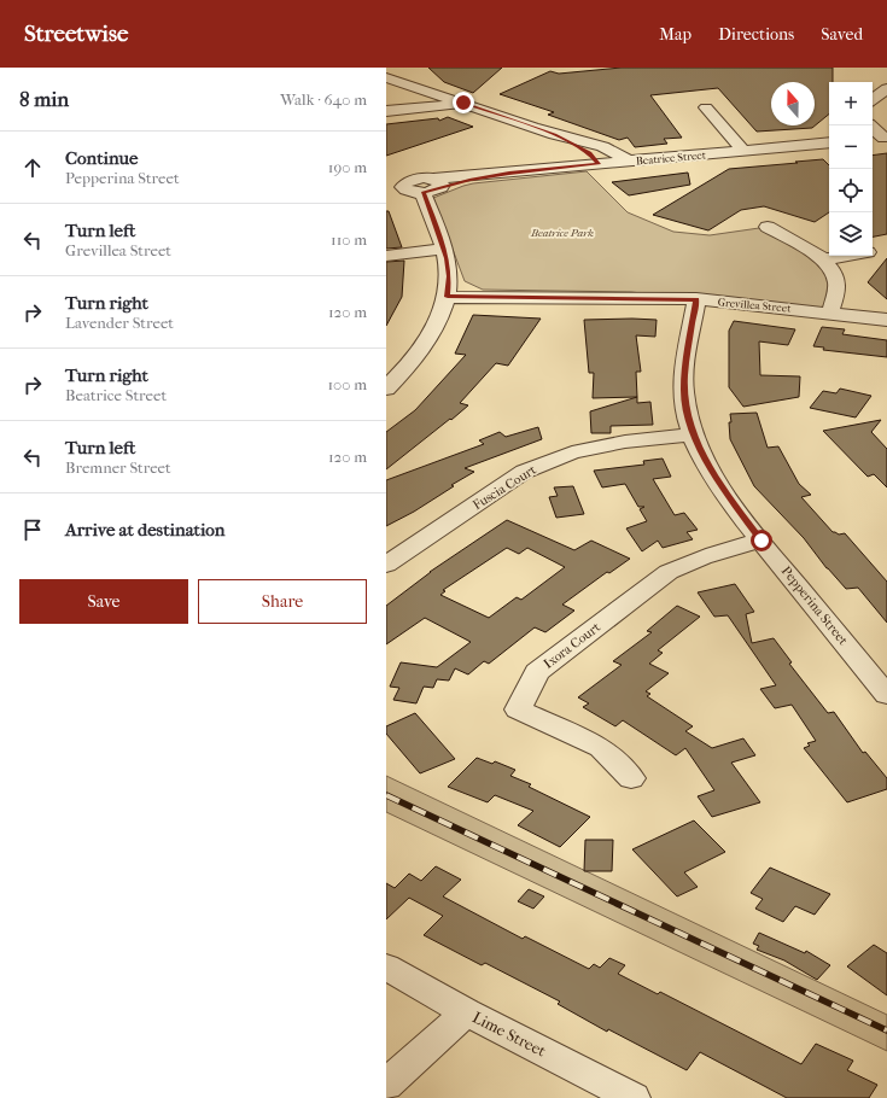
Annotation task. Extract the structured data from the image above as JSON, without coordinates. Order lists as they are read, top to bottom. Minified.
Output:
{"streets":{"street":["Beatrice Street","Grevillea Street","Fuscia Court","Pepperina Street","Ixora Court","Lime Street"]},"crossings":[["Grevillea Street","Pepperina Street"],["Fuscia Court","Pepperina Street"],["Pepperina Street","Ixora Court"]],"parks":["Beatrice Park"],"north":"top","page":{"header":"Streetwise","nav":["Map","Directions","Saved"],"heading":["8 min","Walk · 640 m"],"map_buttons":["+","−"],"list":[["Continue","Pepperina Street","190 m"],["Turn left","Grevillea Street","110 m"],["Turn right","Lavender Street","120 m"],["Turn right","Beatrice Street","100 m"],["Turn left","Bremner Street","120 m"],"Arrive at destination"],"buttons":["Save","Share"]}}
